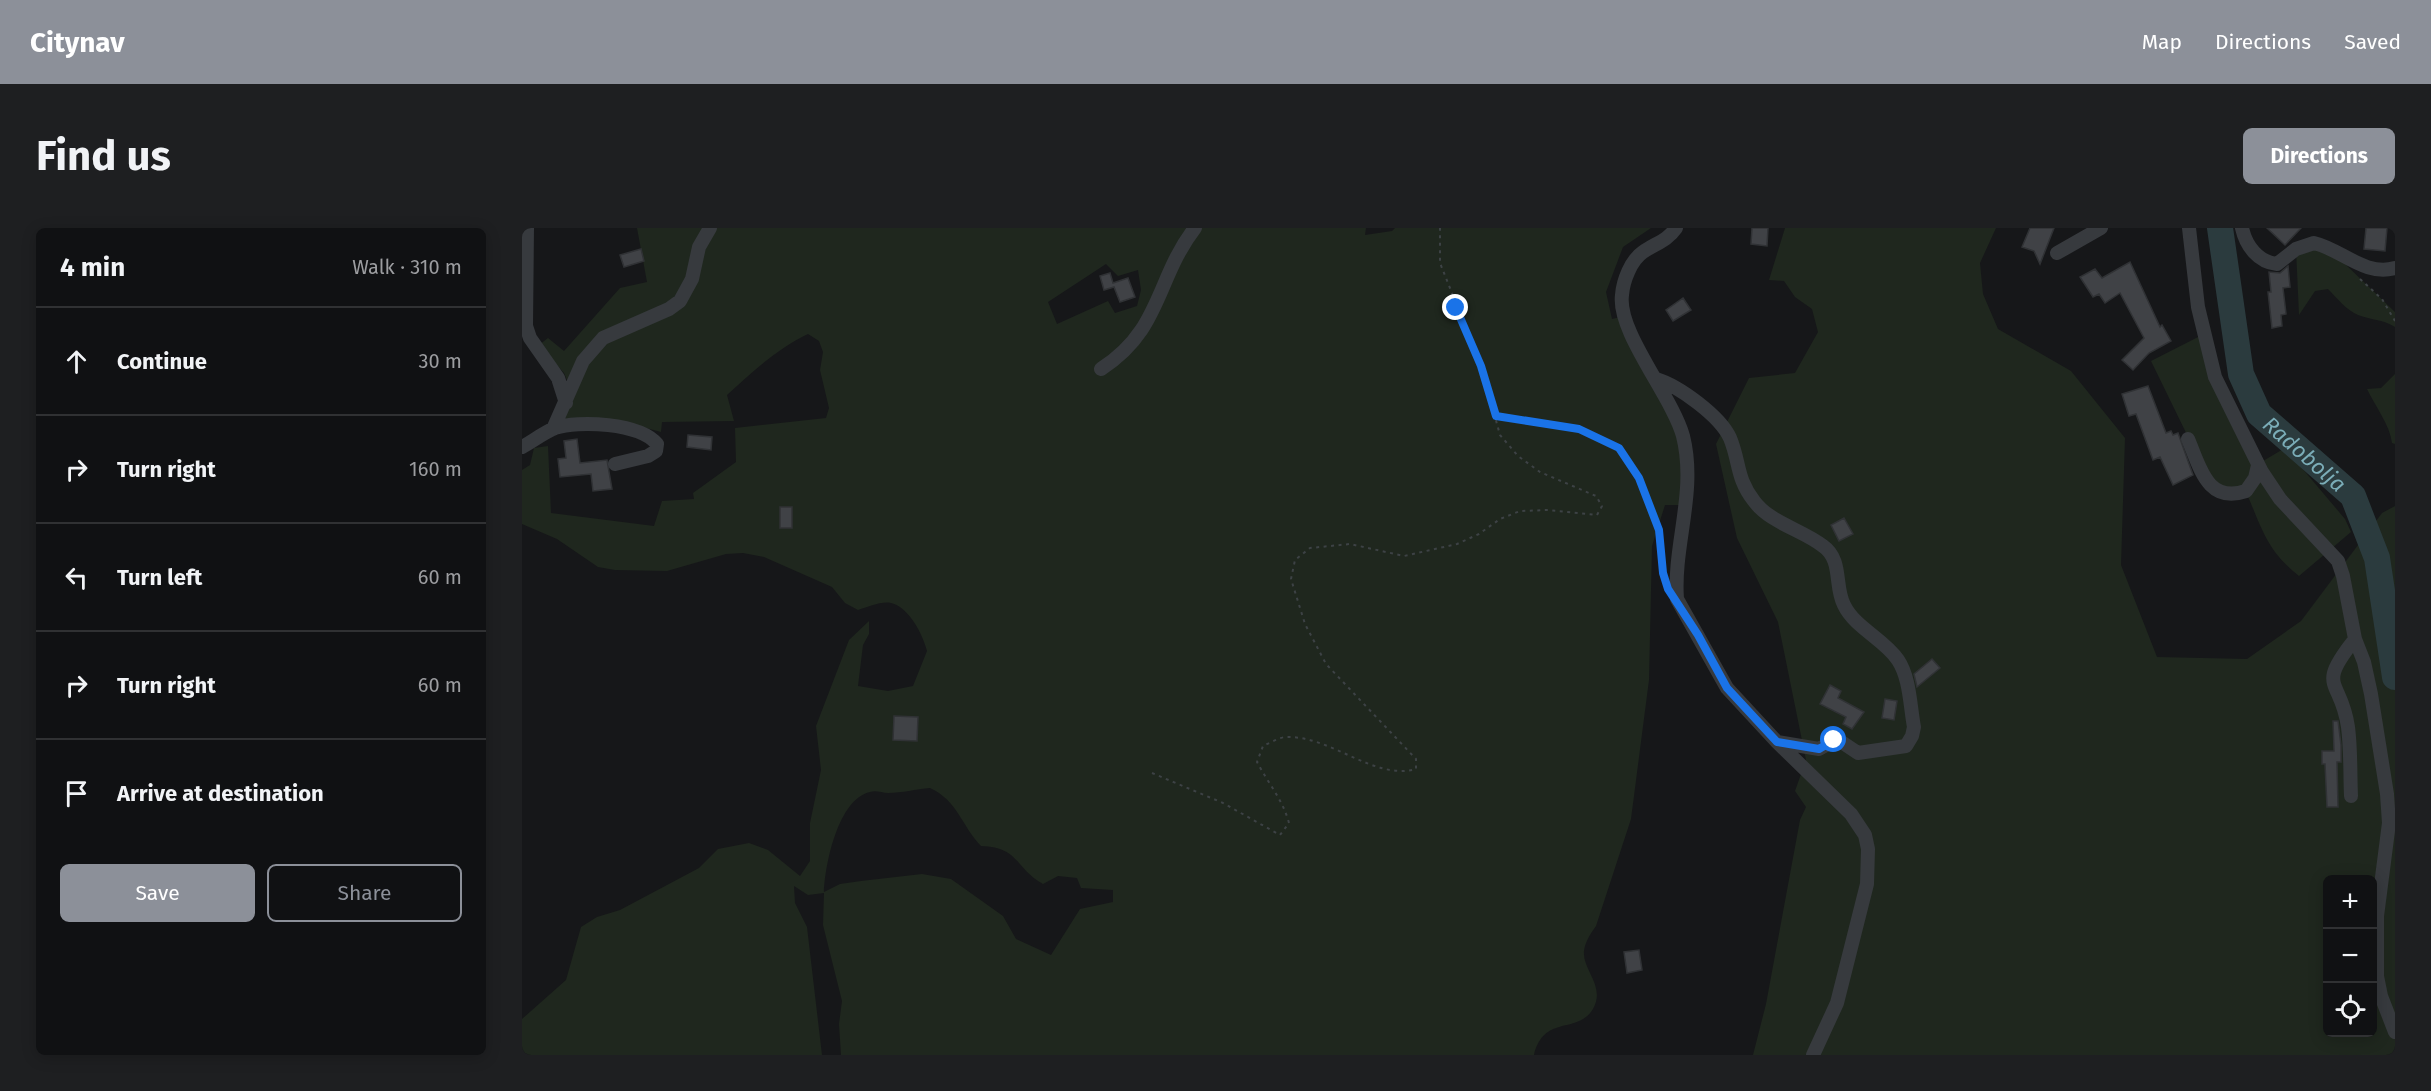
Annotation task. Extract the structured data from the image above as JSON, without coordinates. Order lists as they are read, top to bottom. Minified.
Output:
{"water":["Radobolja"],"page":{"header":"Citynav","nav":["Map","Directions","Saved"],"buttons":["Directions",["Save","Share"]],"title":"Find us","heading":["4 min","Walk · 310 m"],"list":[["Continue","30 m"],["Turn right","160 m"],["Turn left","60 m"],["Turn right","60 m"],"Arrive at destination"],"map_buttons":["+","−"]}}
